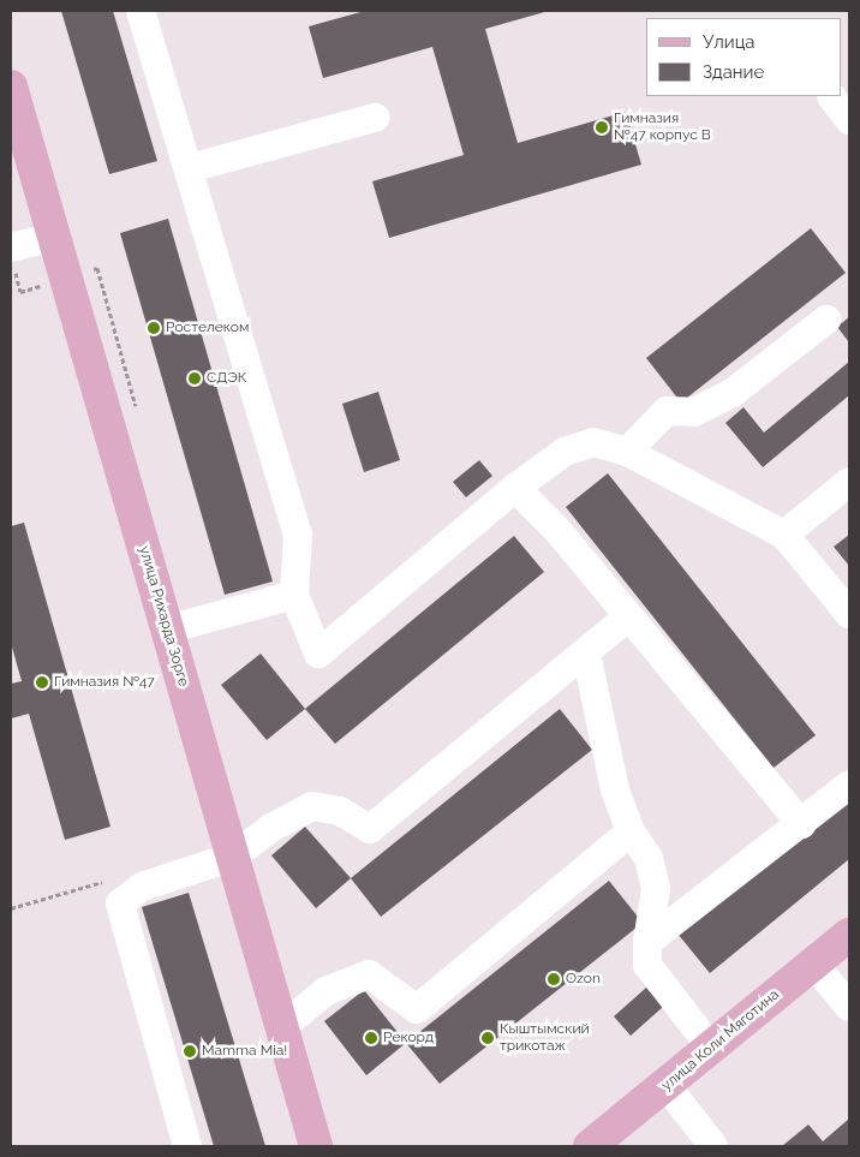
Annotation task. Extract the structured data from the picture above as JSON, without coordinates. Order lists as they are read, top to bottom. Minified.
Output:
{"streets":{"main road":["улица Рихарда Зорге","улица Коли Мяготина"]},"places":["Гимназия №47 корпус В","Ростелеком","СДЭК","Гимназия №47","Ozon","Рекорд","Кыштымский трикотаж","Mamma Mia!"],"legend":["Улица","Здание"]}
